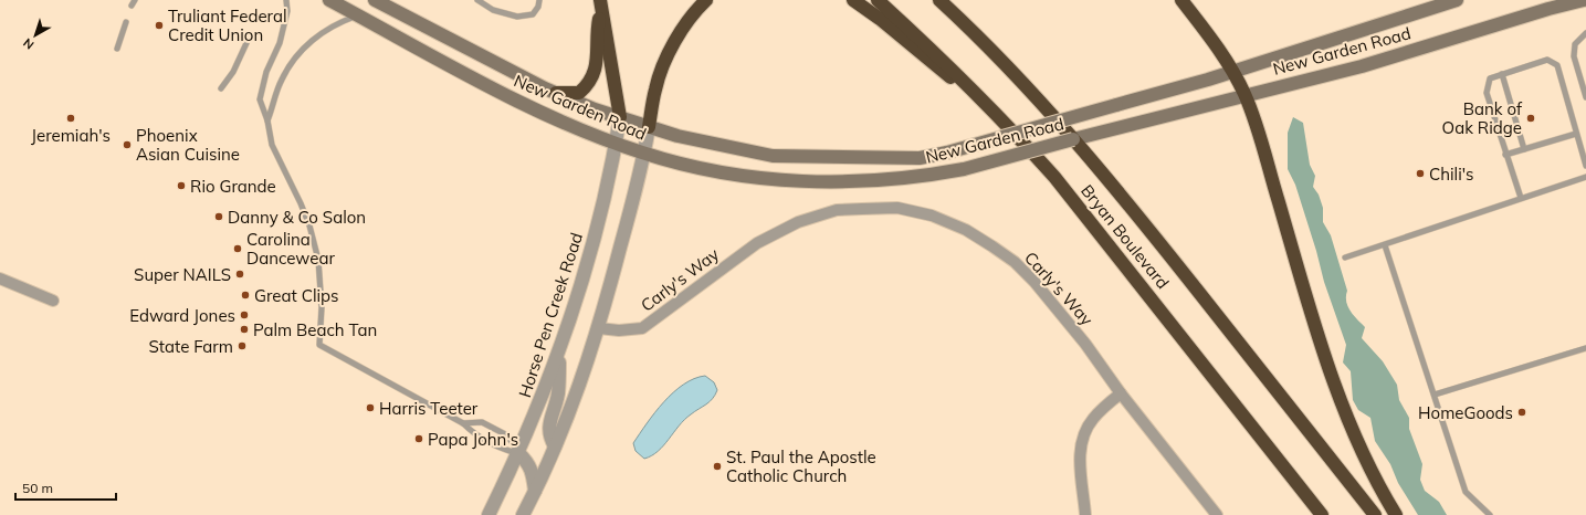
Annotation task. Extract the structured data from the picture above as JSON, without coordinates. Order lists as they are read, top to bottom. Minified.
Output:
{"streets":{"highway":["Bryan Boulevard"],"main road":["New Garden Road"],"street":["Carly's Way","Horse Pen Creek Road"]},"crossings":[["New Garden Road","Horse Pen Creek Road"]],"places":["Truliant Federal Credit Union","Jeremiah's","Bank of Oak Ridge","Phoenix Asian Cuisine","Chili's","Rio Grande","Danny & Co Salon","Carolina Dancewear","Super NAILS","Great Clips","Edward Jones","Palm Beach Tan","State Farm","Harris Teeter","HomeGoods","Papa John's","St. Paul the Apostle Catholic Church"],"scale_bar":"50 m","north":"bottom left"}
